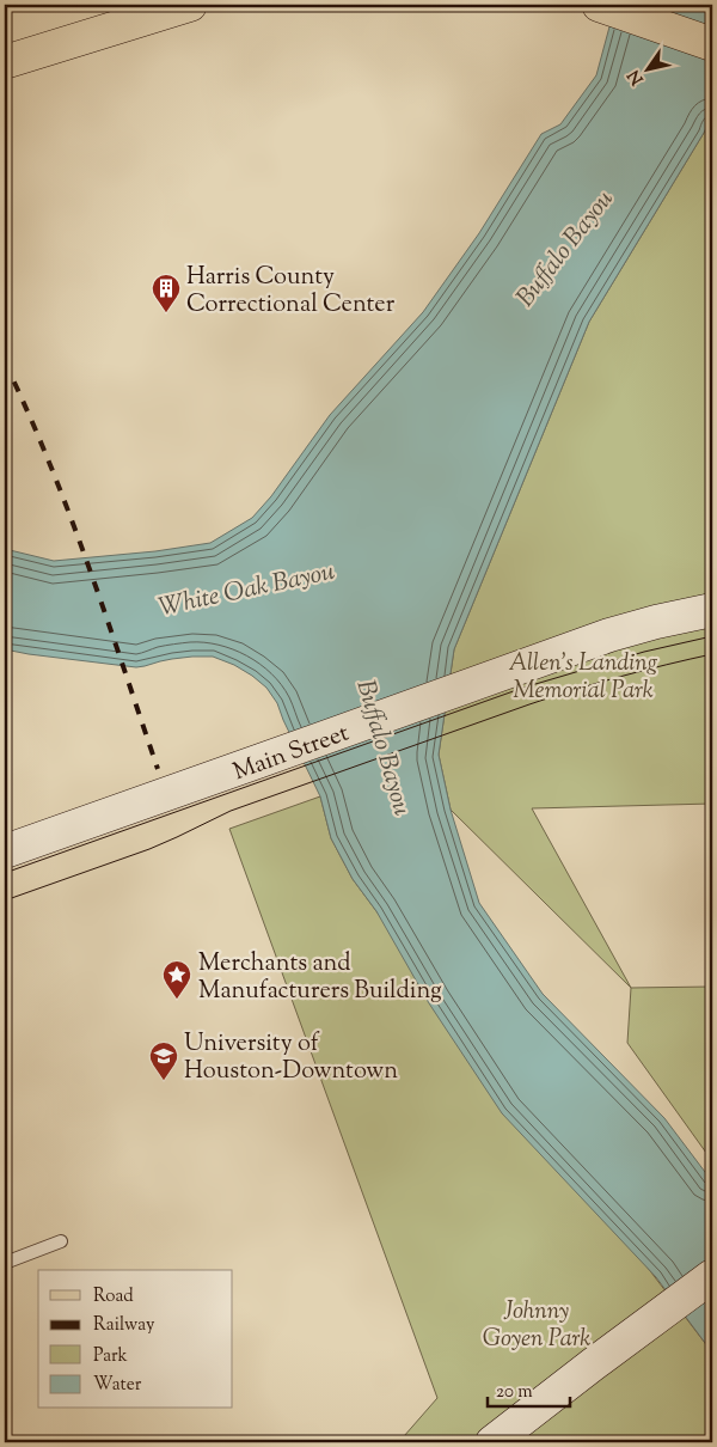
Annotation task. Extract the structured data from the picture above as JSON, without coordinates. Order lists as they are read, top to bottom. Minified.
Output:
{"streets":{"main road":["Main Street"]},"water":["Buffalo Bayou","White Oak Bayou"],"parks":["Allen's Landing Memorial Park","Johnny Goyen Park"],"places":{"building":["Harris County Correctional Center"],"place":["Merchants and Manufacturers Building"],"school or university":["University of Houston-Downtown"]},"legend":["Road","Railway","Park","Water"],"scale_bar":"20 m","north":"bottom left"}
